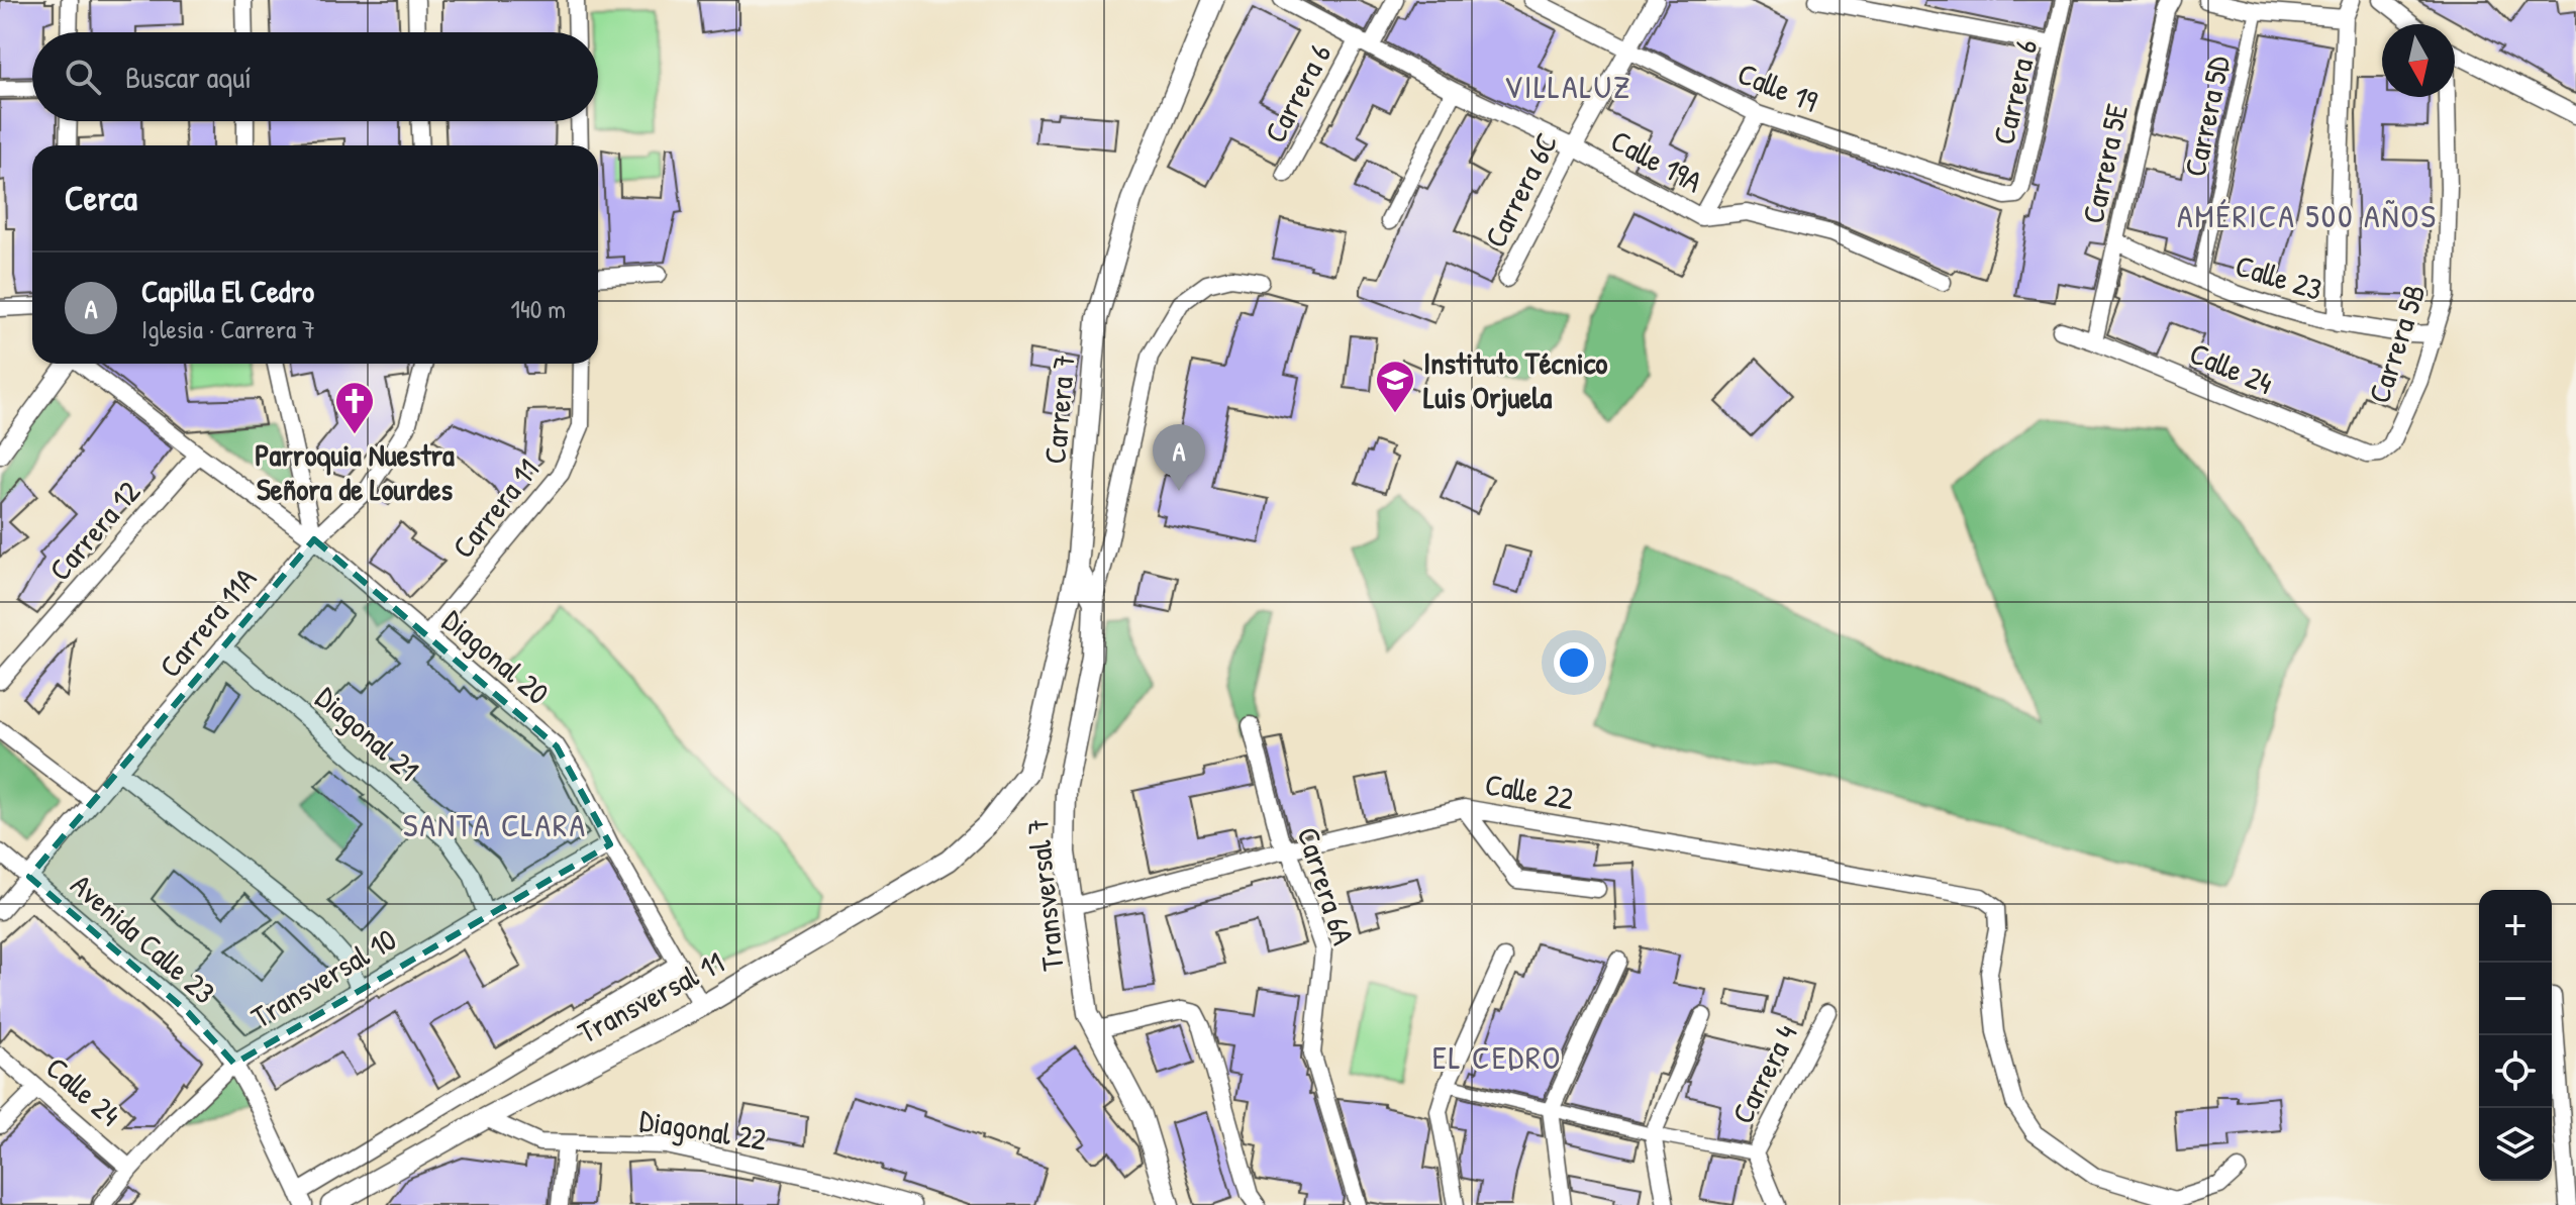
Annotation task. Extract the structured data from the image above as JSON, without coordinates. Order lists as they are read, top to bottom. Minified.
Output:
{"streets":{"street":["Calle 19","Carrera 6","Carrera 5D","Calle 19A","Carrera 5E","Carrera 6C","Calle 23","Carrera 5B","Calle 24","Carrera 7","Carrera 11","Carrera 12","Carrera 11A","Diagonal 20","Diagonal 21","Calle 22","Carrera 6A","Transversal 7","Avenida Calle 23","Transversal 10","Transversal 11","Carrera 4","Diagonal 22"]},"crossings":[["Calle 19","Carrera 6"],["Calle 19","Carrera 6C"],["Carrera 6","Calle 19A"],["Carrera 5D","Calle 23"],["Calle 19A","Carrera 6C"],["Carrera 5E","Calle 23"],["Carrera 5E","Calle 24"],["Calle 23","Carrera 5B"],["Carrera 5B","Calle 24"],["Calle 24","Transversal 10"],["Carrera 7","Transversal 7"],["Carrera 7","Transversal 11"],["Carrera 11","Diagonal 20"],["Carrera 12","Diagonal 20"],["Carrera 11A","Diagonal 20"],["Carrera 11A","Diagonal 21"],["Carrera 11A","Avenida Calle 23"],["Diagonal 20","Transversal 10"],["Diagonal 20","Transversal 11"],["Diagonal 21","Transversal 10"],["Calle 22","Carrera 6A"],["Calle 22","Transversal 7"],["Avenida Calle 23","Transversal 10"],["Transversal 11","Diagonal 22"]],"districts":["VILLALUZ","AMÉRICA 500 AÑOS","SANTA CLARA","EL CEDRO"],"places":{"school or university":["Instituto Técnico Luis Orjuela"],"church":["Parroquia Nuestra Señora de Lourdes"]},"north":"bottom","page":{"search":"Buscar aquí","heading":"Cerca","list":[{"mark":"A","name":"Capilla El Cedro","note":"Iglesia · Carrera 7","value":"140 m"}],"pins":"A","map_buttons":["+","−"]}}
